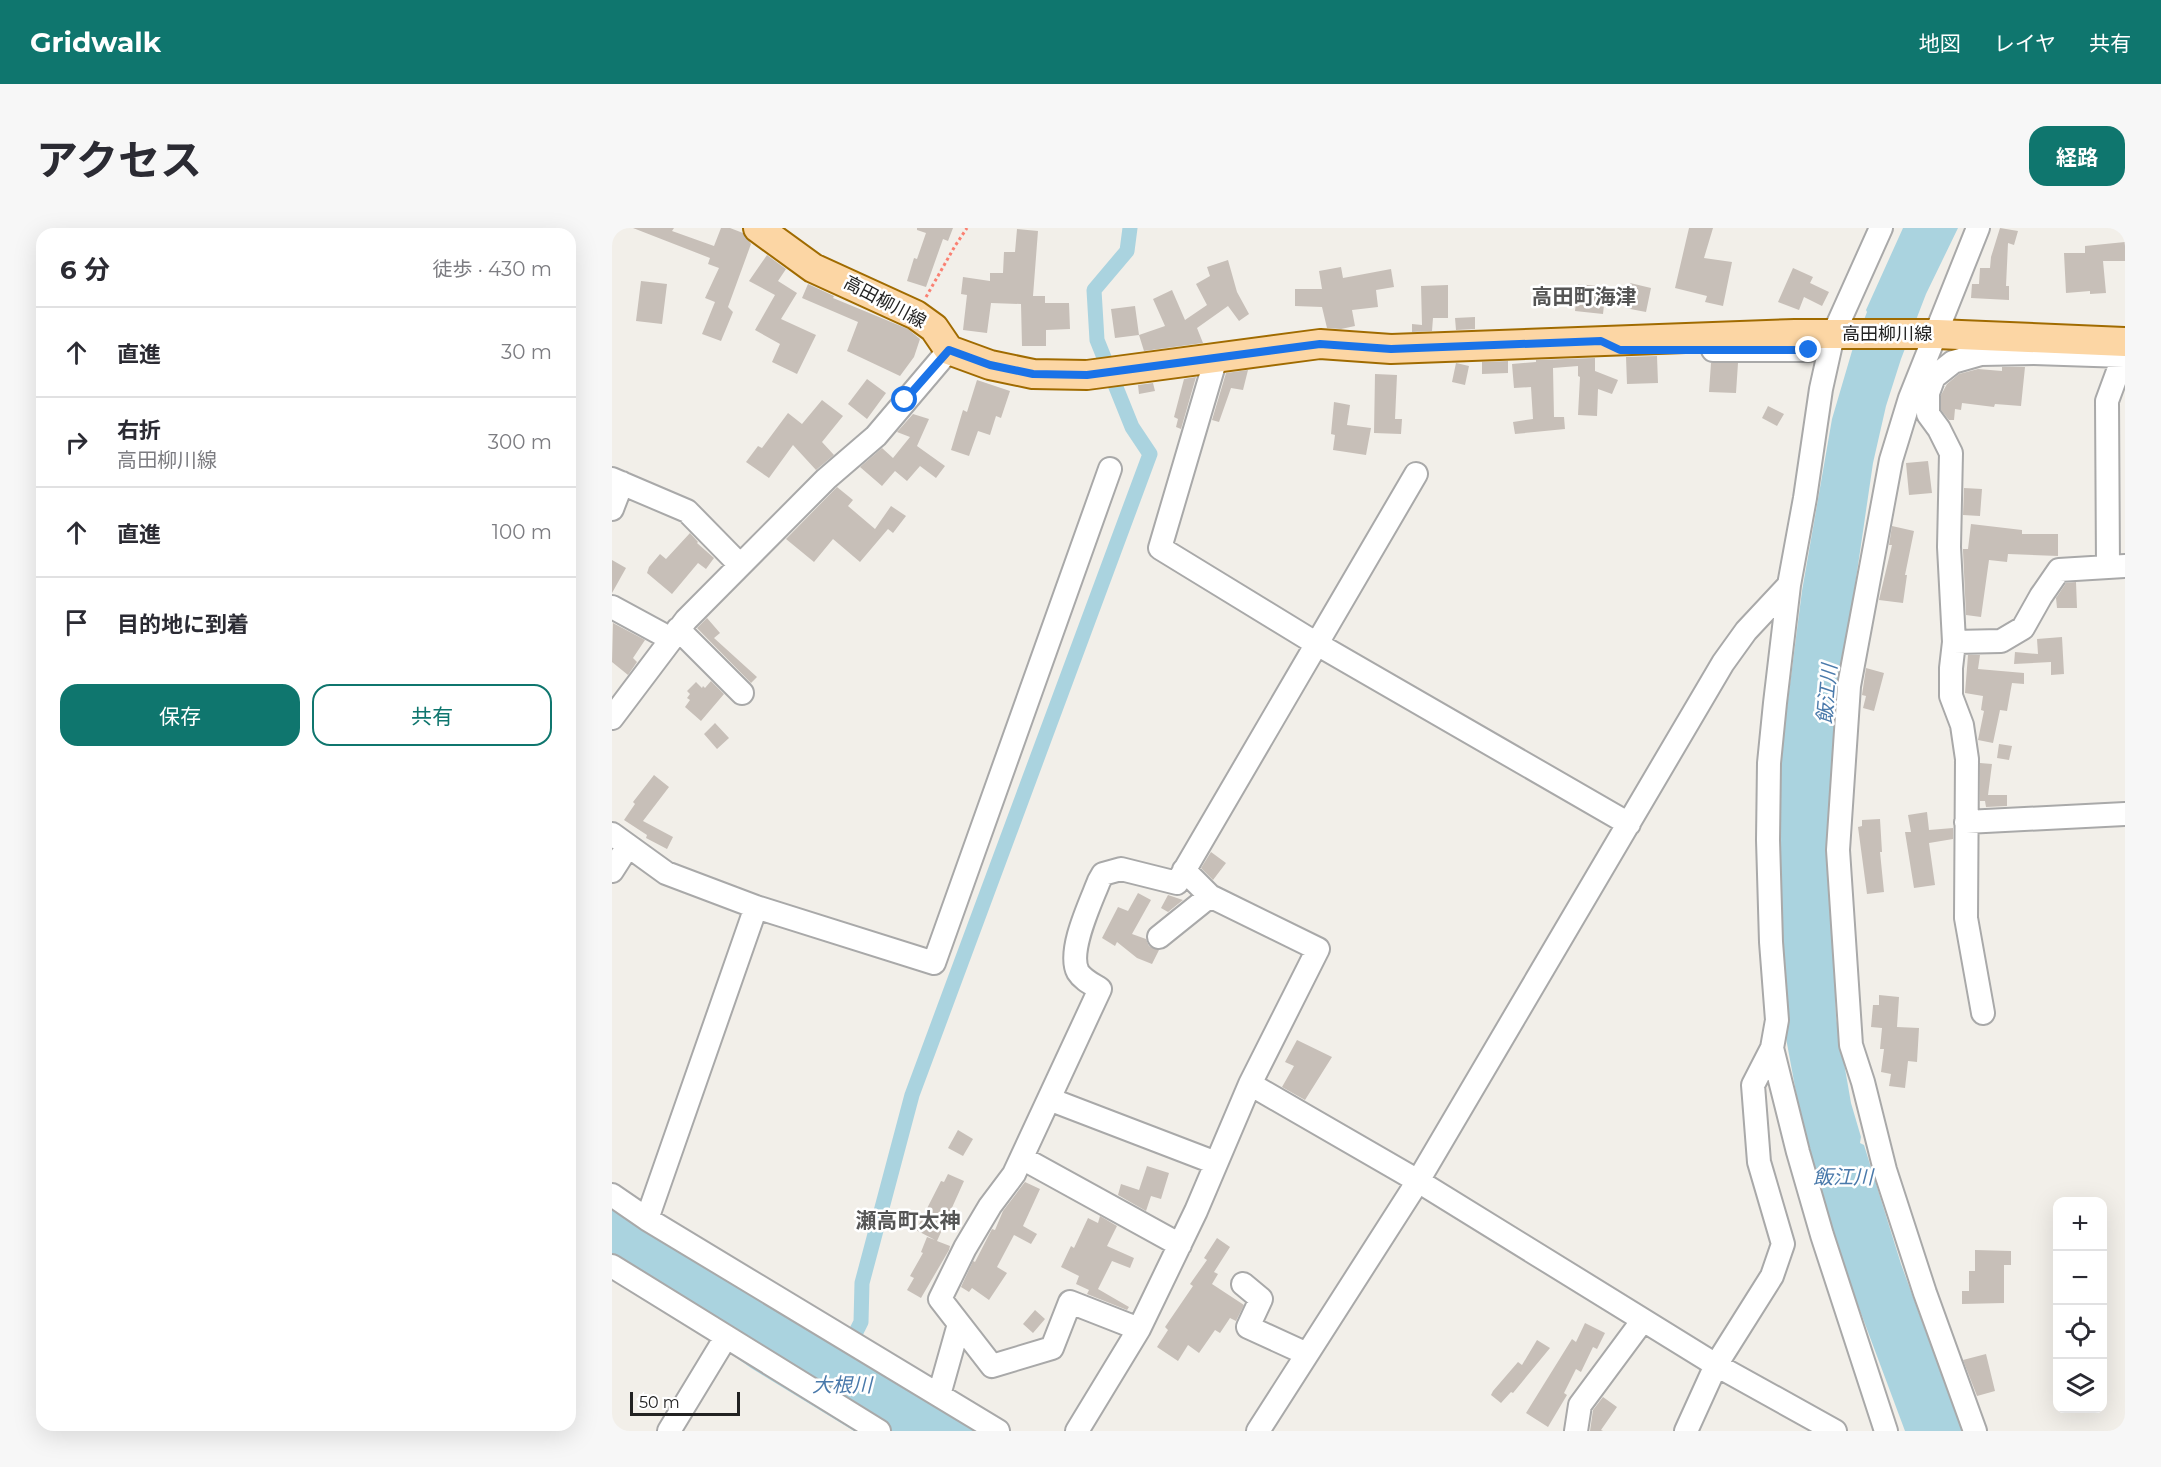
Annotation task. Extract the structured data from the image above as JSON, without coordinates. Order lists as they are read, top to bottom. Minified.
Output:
{"streets":{"main road":["高田柳川線"]},"districts":["高田町海津","瀬高町太神"],"water":["飯江川","大根川"],"scale_bar":"50 m","page":{"header":"Gridwalk","nav":["地図","レイヤ","共有"],"title":"アクセス","buttons":["経路",["保存","共有"]],"heading":["6 分","徒歩 · 430 m"],"list":[["直進","30 m"],["右折","高田柳川線","300 m"],["直進","100 m"],"目的地に到着"],"map_buttons":["+","−"],"scale":"50 m"}}
